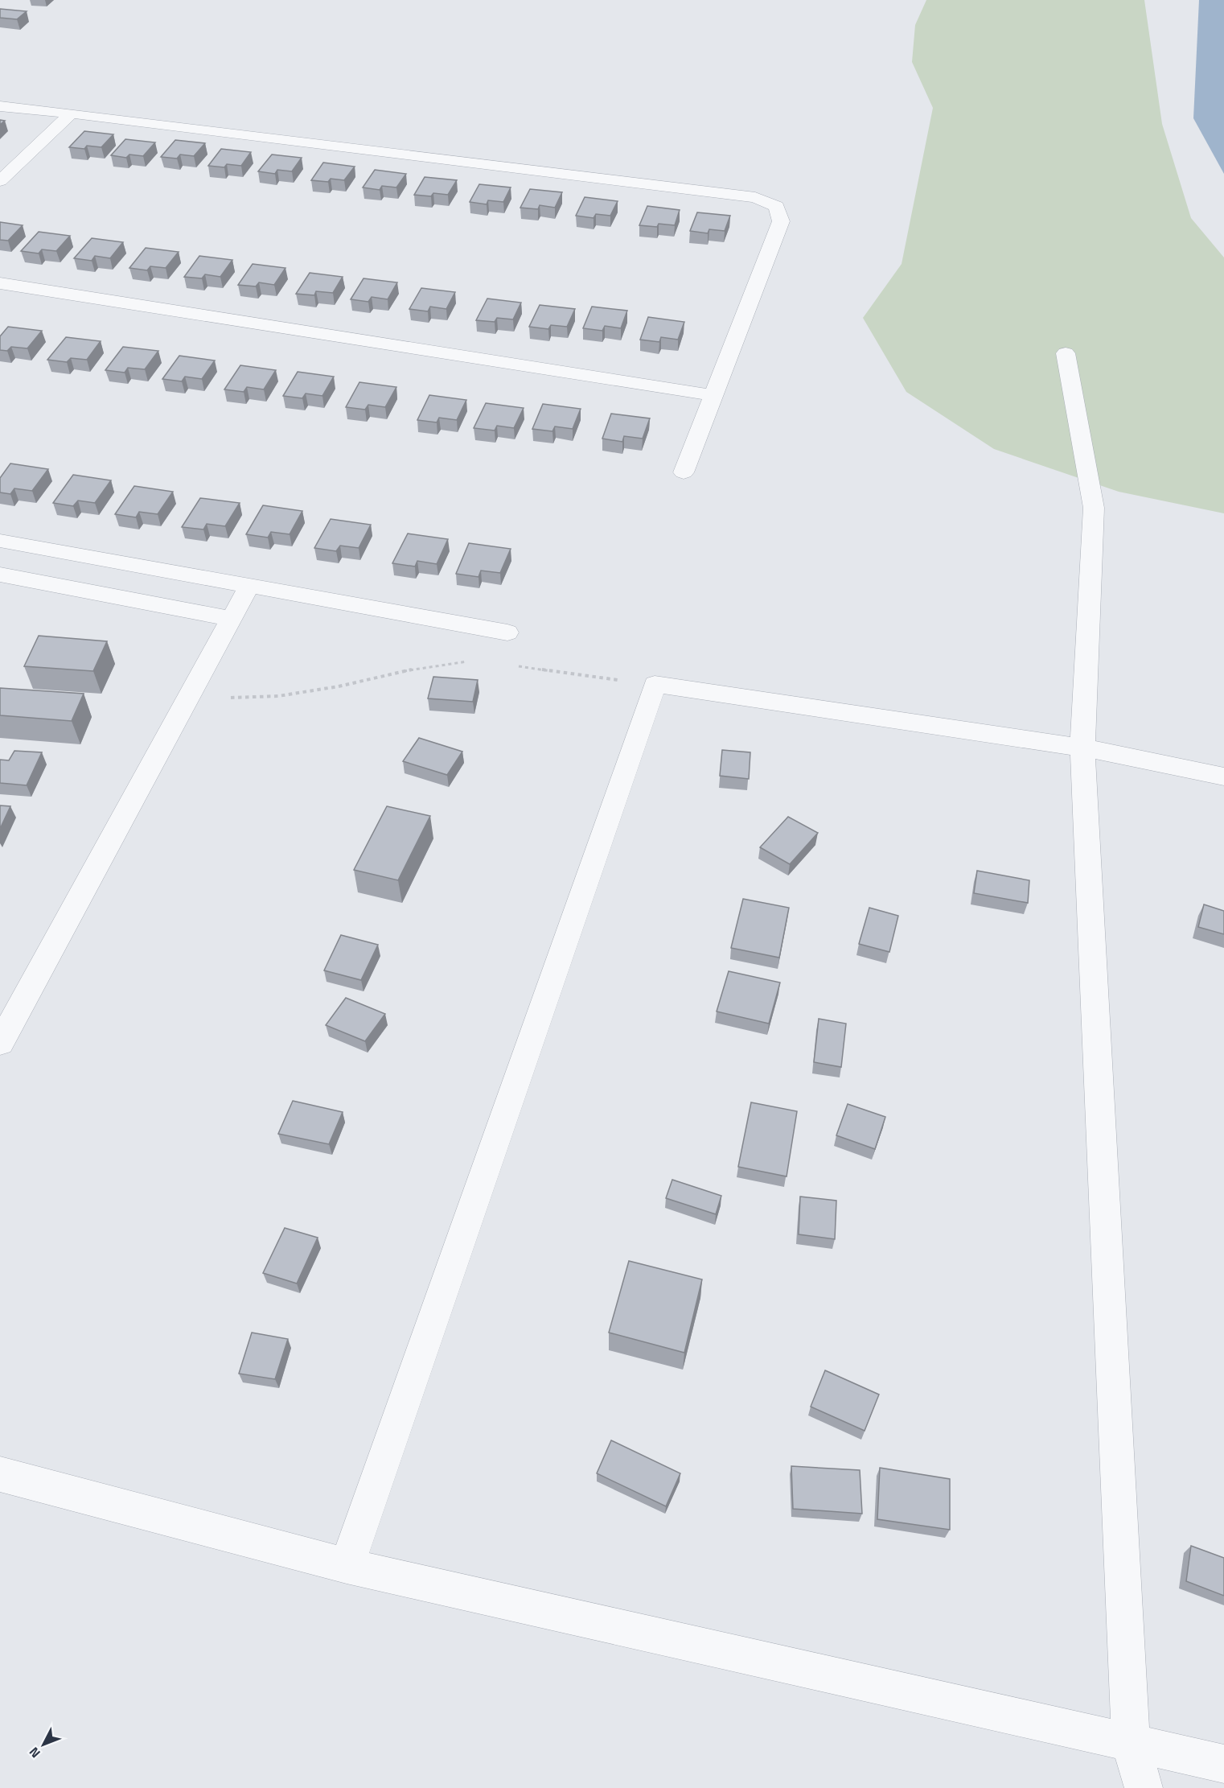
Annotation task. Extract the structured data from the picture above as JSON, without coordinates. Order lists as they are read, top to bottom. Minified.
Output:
{"north":"bottom left"}
